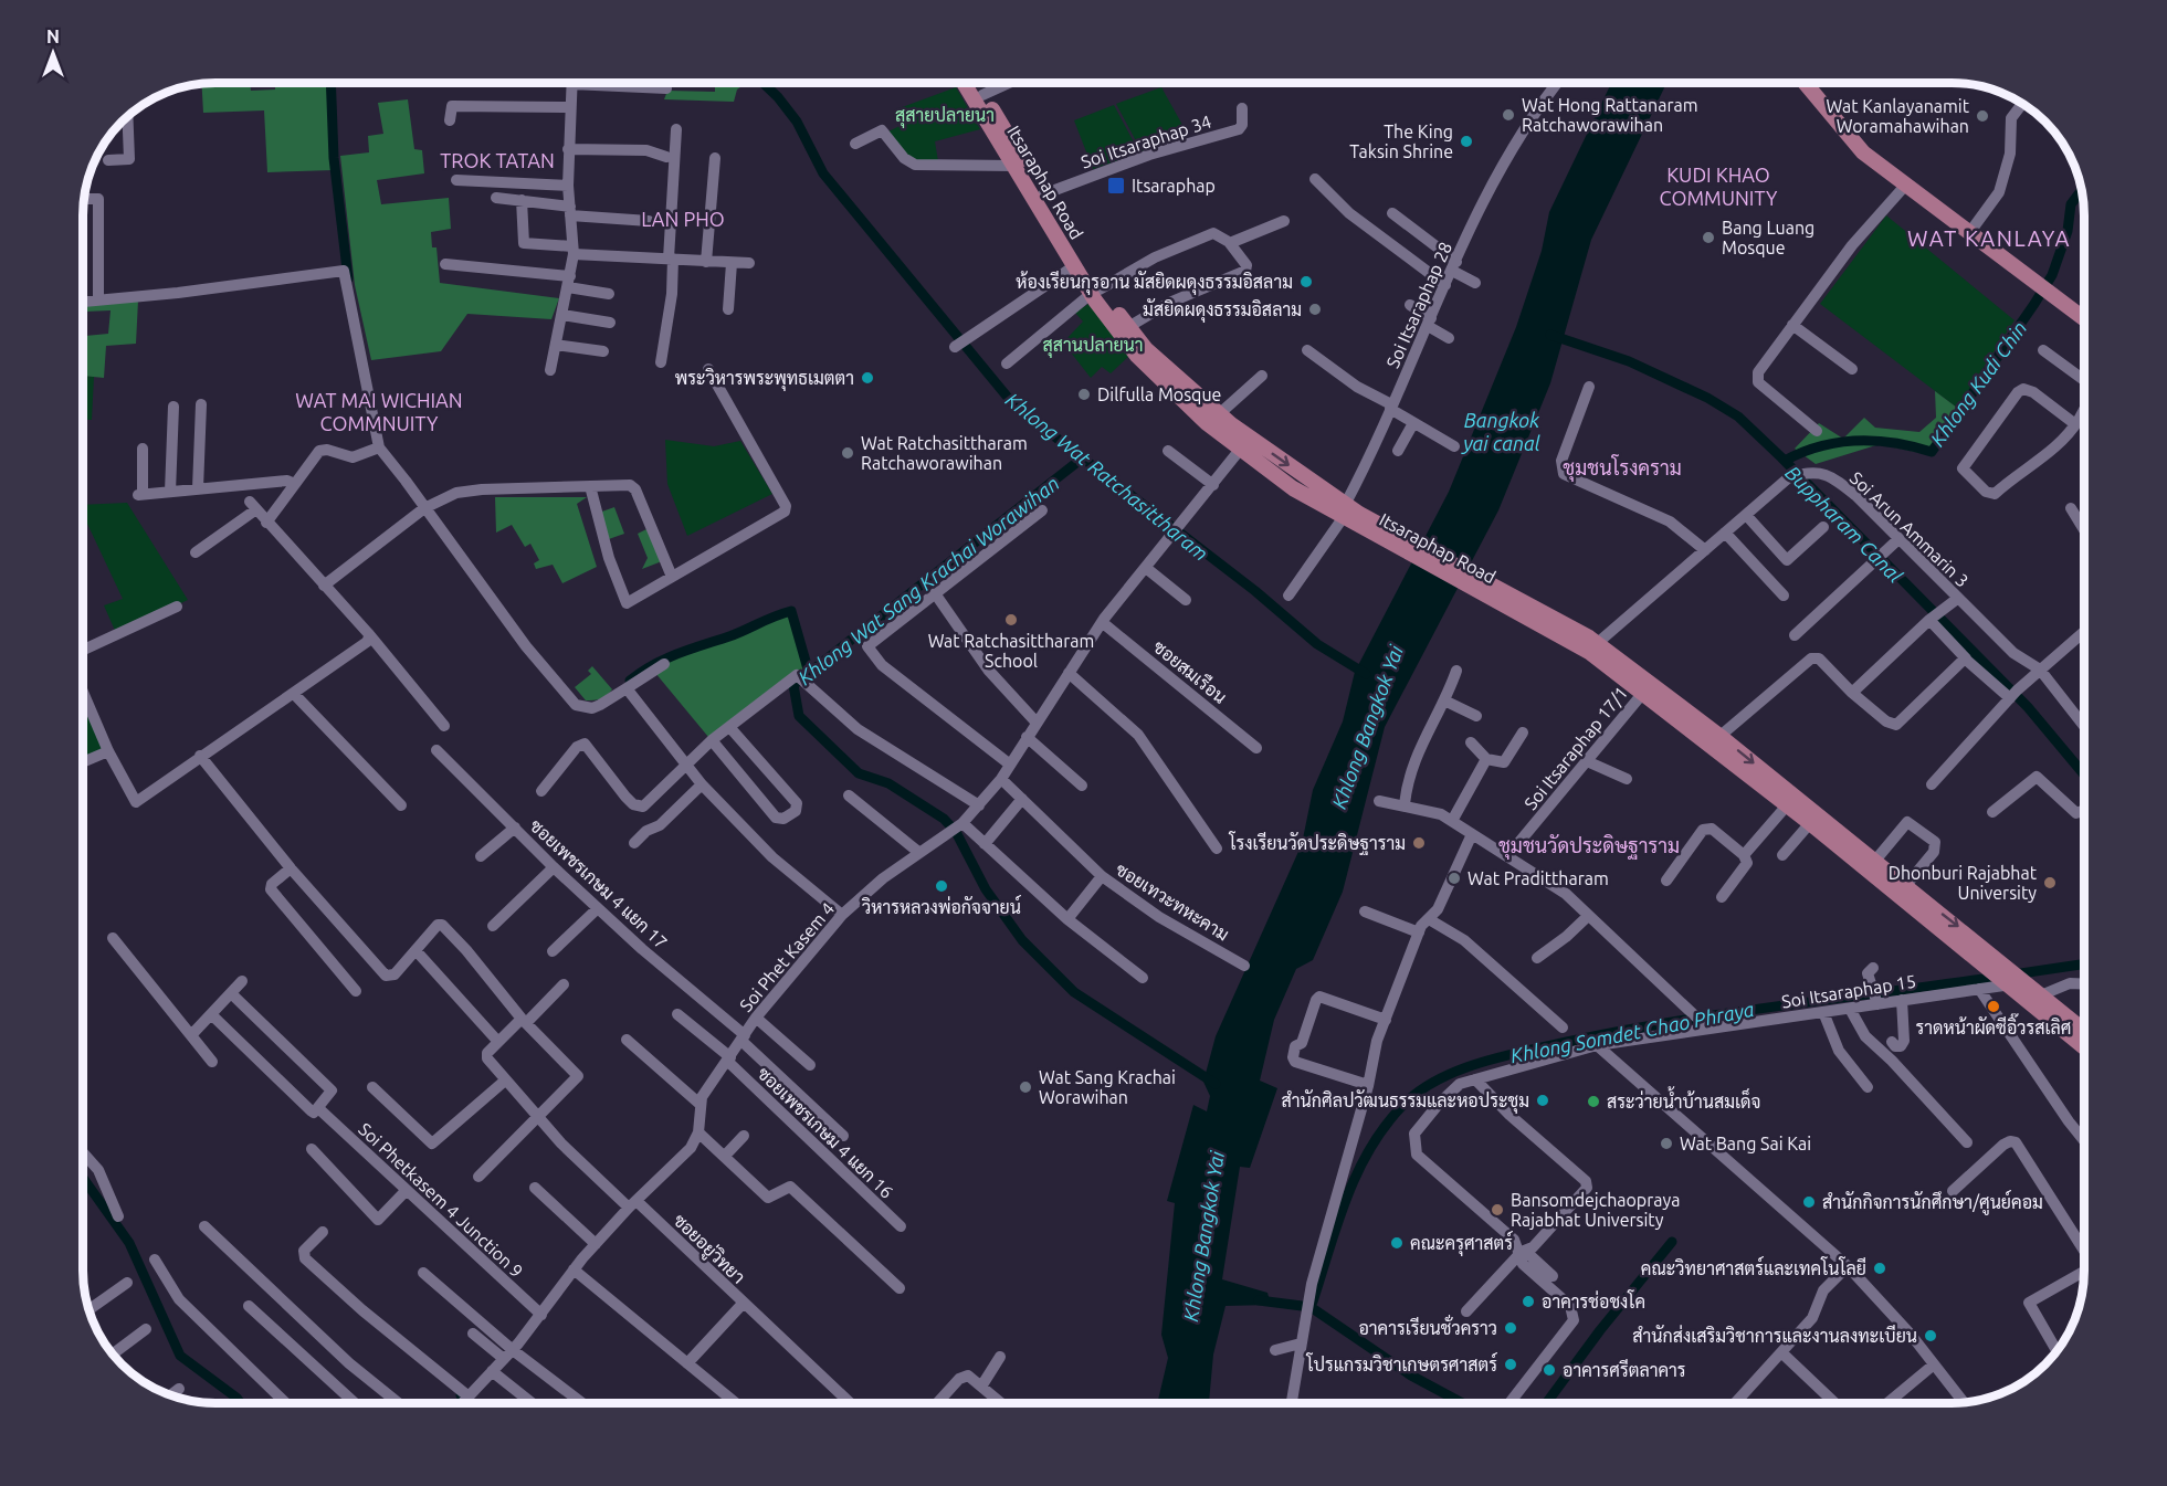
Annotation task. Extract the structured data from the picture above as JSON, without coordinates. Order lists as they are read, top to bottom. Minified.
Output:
{"streets":{"main road":["Itsaraphap Road"],"street":["Soi Itsaraphap 34","Soi Itsaraphap 28","Soi Arun Ammarin 3","ซอยสมเรือน","Soi Itsaraphap 17/1","ซอยเพชรเกษม 4 แยก 17","ซอยเทวะทหะคาม","Soi Phet Kasem 4","Soi Itsaraphap 15","ซอยเพชรเกษม 4 แยก 16","Soi Phetkasem 4 Junction 9","ซอยอยู่วิทยา"]},"crossings":[["Itsaraphap Road","Soi Itsaraphap 28"],["Itsaraphap Road","Soi Arun Ammarin 3"],["Itsaraphap Road","Soi Itsaraphap 17/1"],["Itsaraphap Road","Soi Phet Kasem 4"],["Itsaraphap Road","Soi Itsaraphap 15"],["ซอยสมเรือน","Soi Phet Kasem 4"],["ซอยเพชรเกษม 4 แยก 17","Soi Phet Kasem 4"],["ซอยเทวะทหะคาม","Soi Phet Kasem 4"],["Soi Phet Kasem 4","ซอยเพชรเกษม 4 แยก 16"]],"districts":["TROK TATAN","KUDI KHAO COMMUNITY","LAN PHO","WAT KANLAYA","WAT MAI WICHIAN COMMNUITY","ชุมชนโรงคราม","ชุมชนวัดประดิษฐาราม"],"water":["Khlong Kudi Chin","Bangkok yai canal","Khlong Wat Ratchasittharam","Buppharam Canal","Khlong Wat Sang Krachai Worawihan","Khlong Bangkok Yai","Khlong Somdet Chao Phraya"],"parks":["สุสายปลายนา","สุสานปลายนา"],"places":{"other":["Wat Hong Rattanaram Ratchaworawihan","Wat Kanlayanamit Woramahawihan","The King Taksin Shrine","Bang Luang Mosque","ห้องเรียนกุรอาน มัสยิดผดุงธรรมอิสลาม","มัสยิดผดุงธรรมอิสลาม","พระวิหารพระพุทธเมตตา","Dilfulla Mosque","Wat Ratchasittharam Ratchaworawihan","Wat Ratchasittharam School","โรงเรียนวัดประดิษฐาราม","Wat Pradittharam","Dhonburi Rajabhat University","วิหารหลวงพ่อกัจจายน์","ราดหน้าผัดซีอิ๊วรสเลิศ","Wat Sang Krachai Worawihan","สำนักศิลปวัฒนธรรมและหอประชุม","สระว่ายน้ำบ้านสมเด็จ","Wat Bang Sai Kai","สำนักกิจการนักศึกษา/ศูนย์คอม","Bansomdejchaopraya Rajabhat University","คณะครุศาสตร์","คณะวิทยาศาสตร์และเทคโนโลยี","อาคารช่อชงโค","อาคารเรียนชั่วคราว","สำนักส่งเสริมวิชาการและงานลงทะเบียน","โปรแกรมวิชาเกษตรศาสตร์","อาคารศรีตลาคาร"],"transit":["Itsaraphap"]},"north":"top"}
